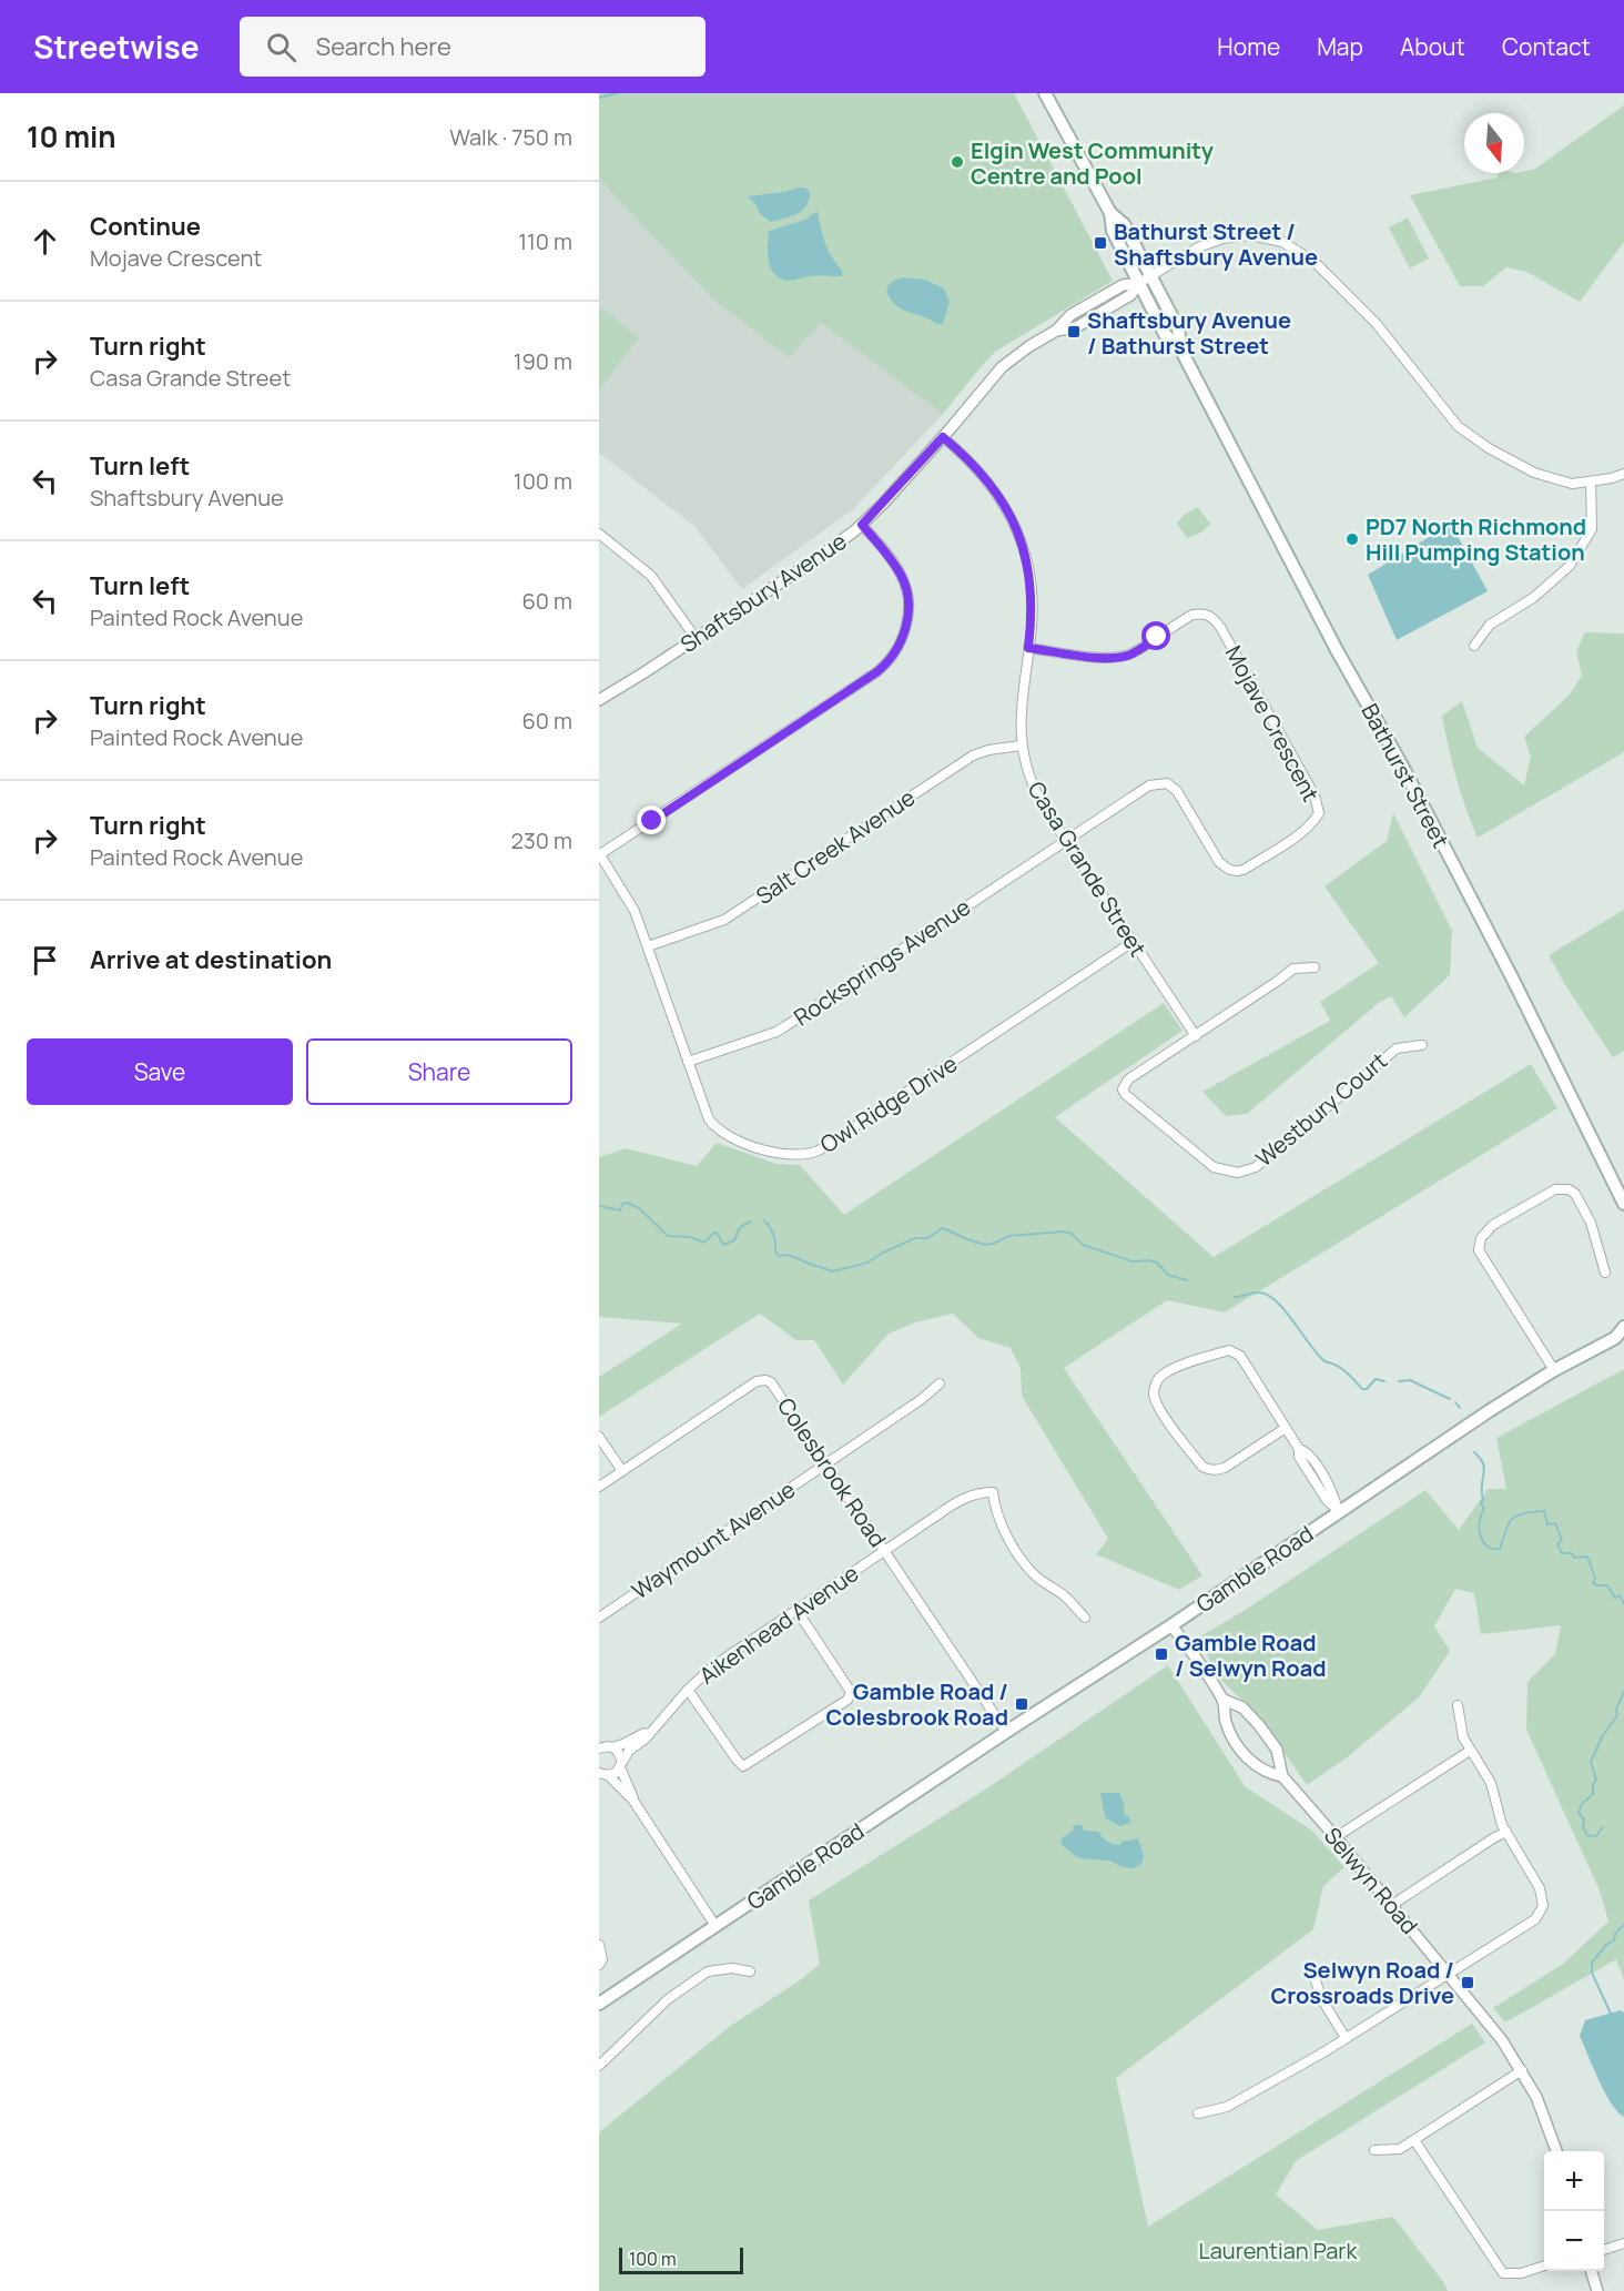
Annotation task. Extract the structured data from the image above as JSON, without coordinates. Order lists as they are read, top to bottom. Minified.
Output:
{"streets":{"main road":["Bathurst Street","Gamble Road"],"street":["Shaftsbury Avenue","Mojave Crescent","Salt Creek Avenue","Casa Grande Street","Rocksprings Avenue","Owl Ridge Drive","Westbury Court","Colesbrook Road","Waymount Avenue","Aikenhead Avenue","Selwyn Road"]},"crossings":[["Shaftsbury Avenue","Bathurst Street"],["Shaftsbury Avenue","Casa Grande Street"],["Mojave Crescent","Casa Grande Street"],["Mojave Crescent","Rocksprings Avenue"],["Salt Creek Avenue","Casa Grande Street"],["Salt Creek Avenue","Owl Ridge Drive"],["Casa Grande Street","Rocksprings Avenue"],["Casa Grande Street","Owl Ridge Drive"],["Casa Grande Street","Westbury Court"],["Rocksprings Avenue","Owl Ridge Drive"],["Colesbrook Road","Waymount Avenue"],["Colesbrook Road","Gamble Road"],["Colesbrook Road","Aikenhead Avenue"],["Gamble Road","Selwyn Road"]],"parks":["Laurentian Park"],"places":{"other":["Elgin West Community Centre and Pool","PD7 North Richmond Hill Pumping Station"],"transit":["Bathurst Street / Shaftsbury Avenue","Shaftsbury Avenue / Bathurst Street","Gamble Road / Selwyn Road","Gamble Road / Colesbrook Road","Selwyn Road / Crossroads Drive"]},"scale_bar":"100 m","north":"bottom","page":{"header":"Streetwise","search":"Search here","nav":["Home","Map","About","Contact"],"heading":["10 min","Walk · 750 m"],"list":[["Continue","Mojave Crescent","110 m"],["Turn right","Casa Grande Street","190 m"],["Turn left","Shaftsbury Avenue","100 m"],["Turn left","Painted Rock Avenue","60 m"],["Turn right","Painted Rock Avenue","60 m"],["Turn right","Painted Rock Avenue","230 m"],"Arrive at destination"],"buttons":["Save","Share"],"map_buttons":["+","−"],"scale":"100 m"}}
